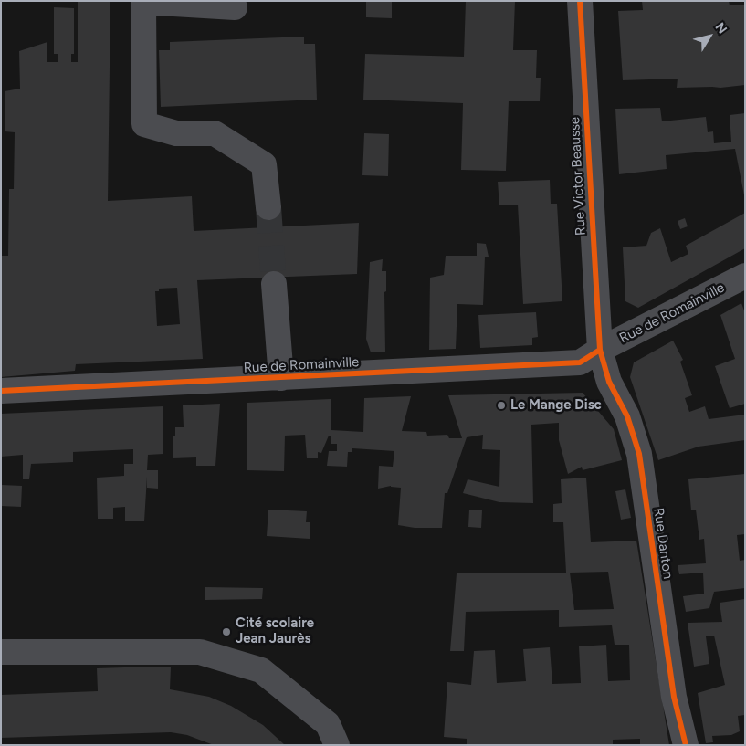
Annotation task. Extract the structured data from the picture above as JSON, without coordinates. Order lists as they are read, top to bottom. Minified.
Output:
{"streets":{"street":["Rue Victor Beausse","Rue de Romainville","Rue Danton"]},"crossings":[["Rue Victor Beausse","Rue de Romainville"],["Rue Victor Beausse","Rue Danton"],["Rue de Romainville","Rue Danton"]],"places":["Le Mange Disc","Cité scolaire Jean Jaurès"],"north":"top right"}
